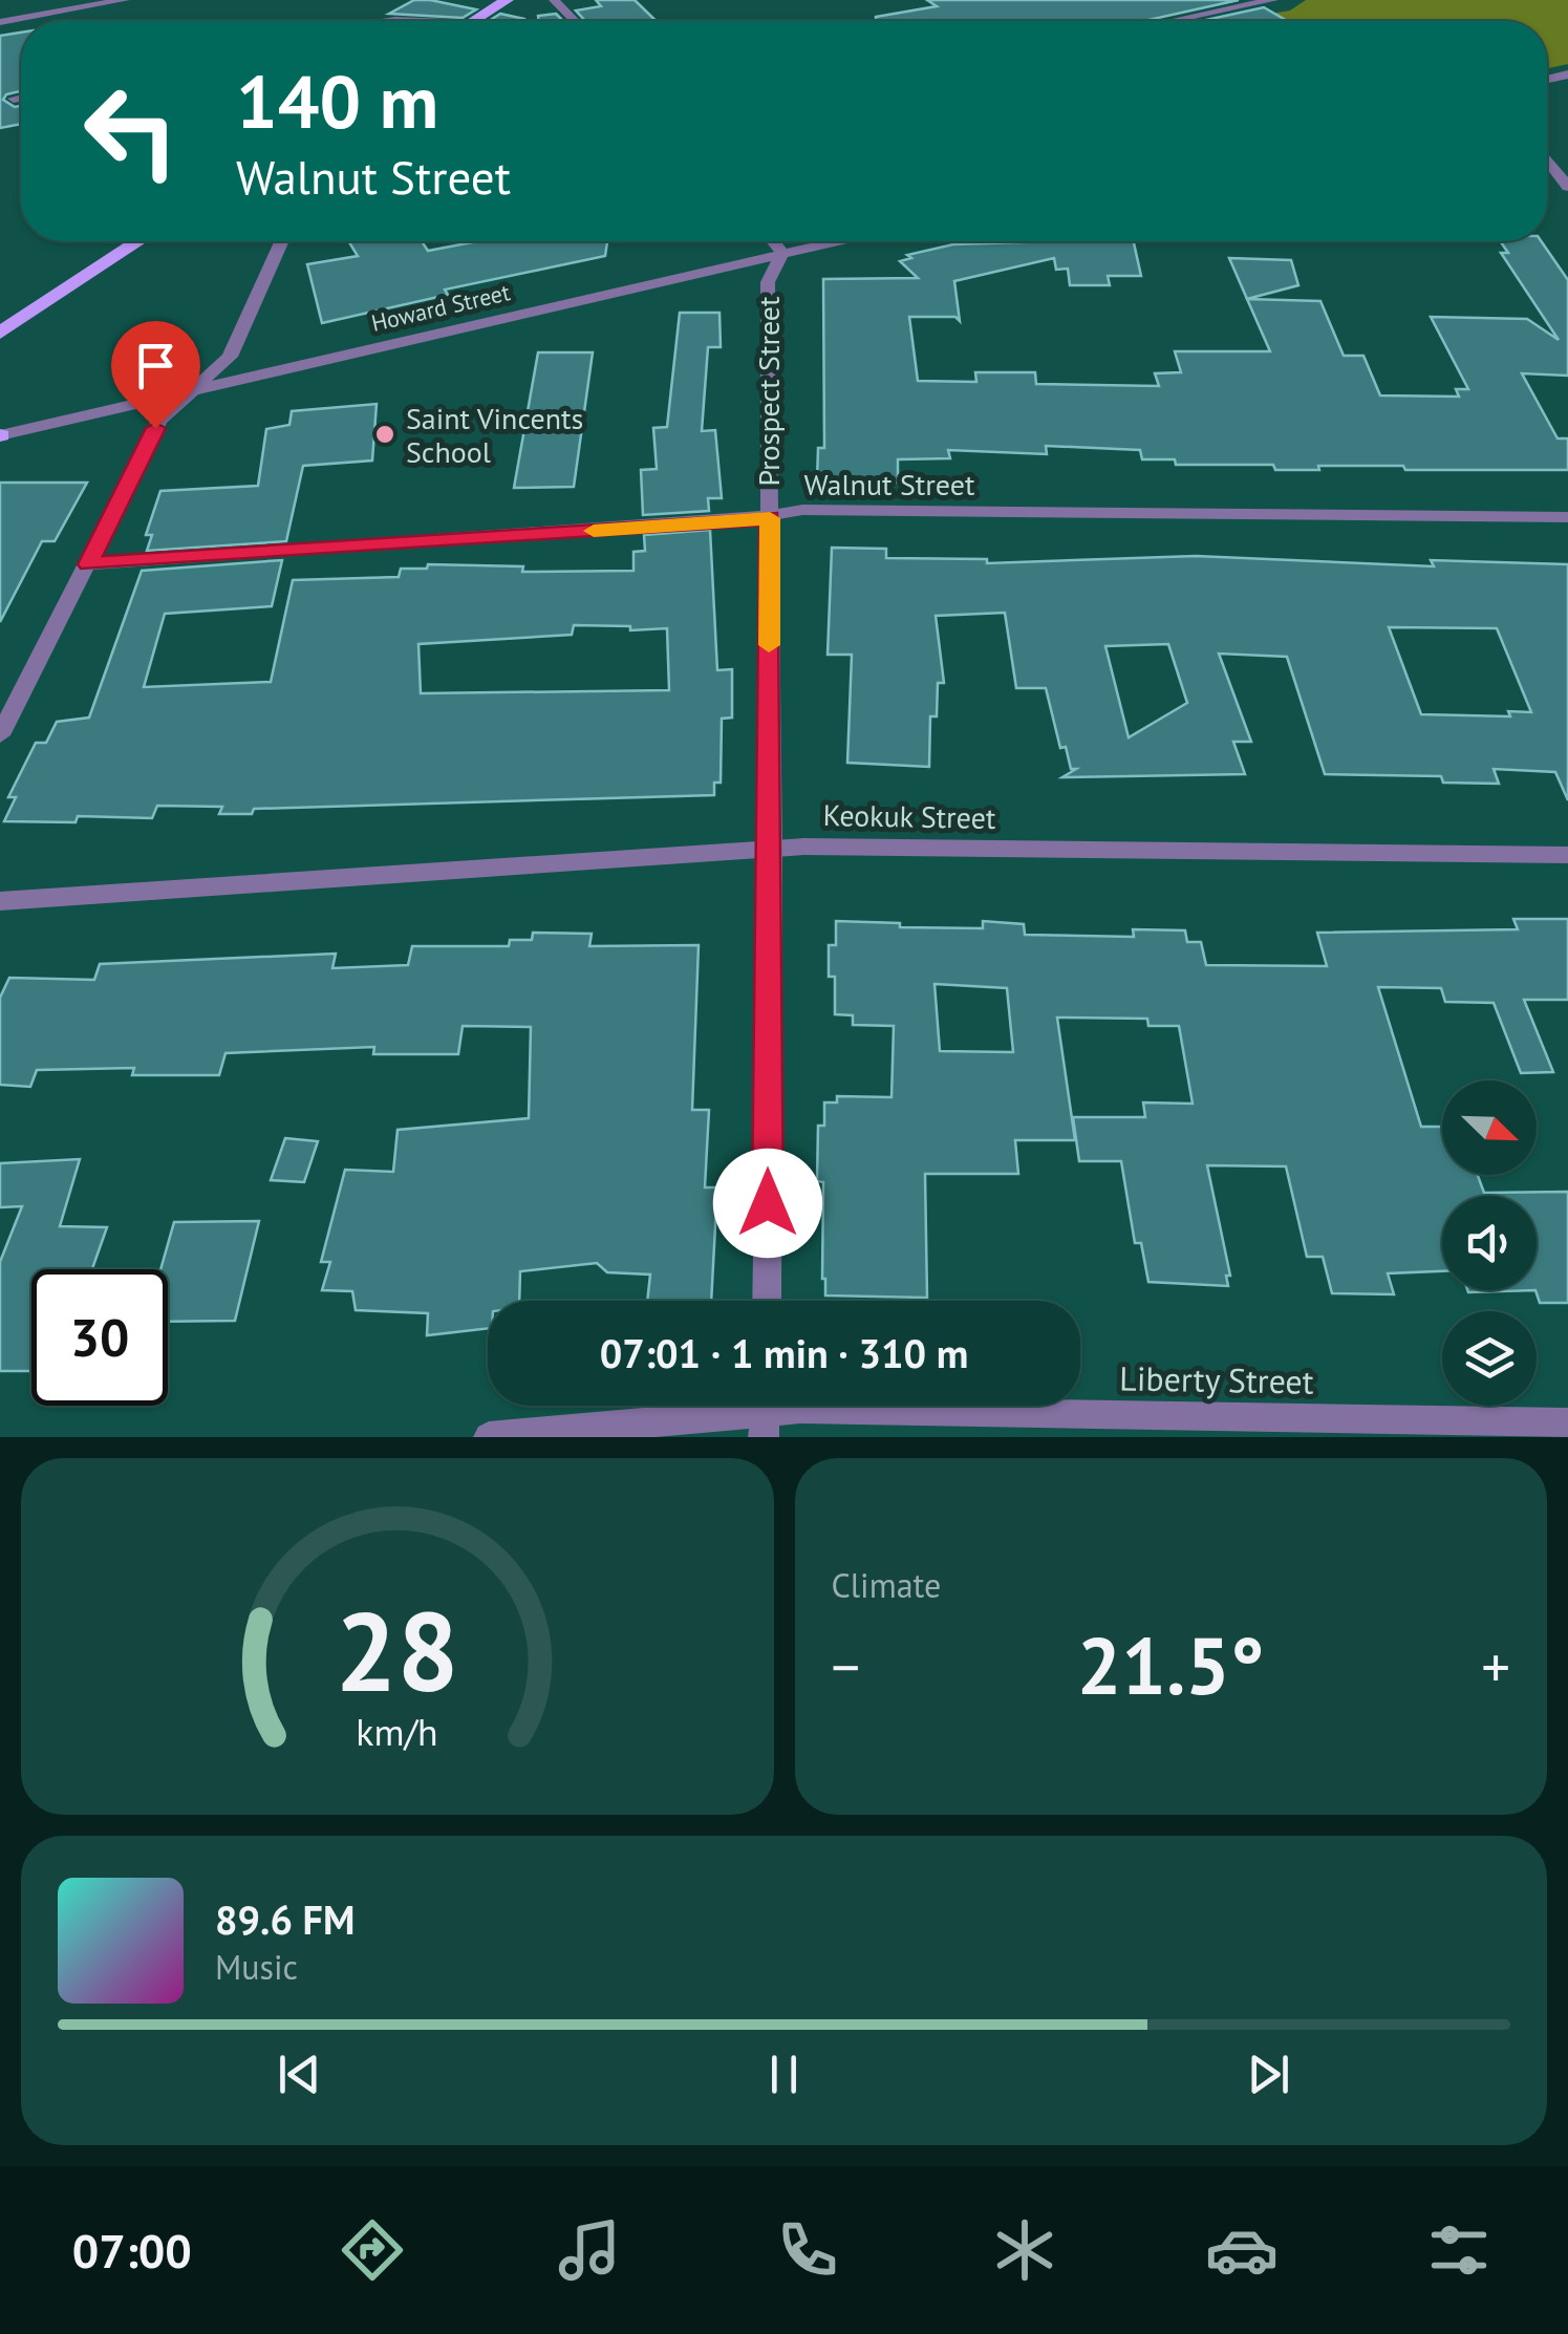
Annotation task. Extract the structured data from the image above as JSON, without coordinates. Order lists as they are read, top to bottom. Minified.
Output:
{"streets":{"street":["Howard Street","Prospect Street","Walnut Street","Keokuk Street","Liberty Street"]},"crossings":[["Howard Street","Prospect Street"],["Prospect Street","Walnut Street"],["Prospect Street","Keokuk Street"]],"places":["Saint Vincents School"],"north":"bottom right","page":{"turn":["140 m","Walnut Street"],"limit":"30","trip":"07:01 · 1 min · 310 m","tile":"Climate","heat":["−","21.5°","+"],"song":["89.6 FM","Music"],"tabs":"07:00","gauge":["28","km/h"]}}
